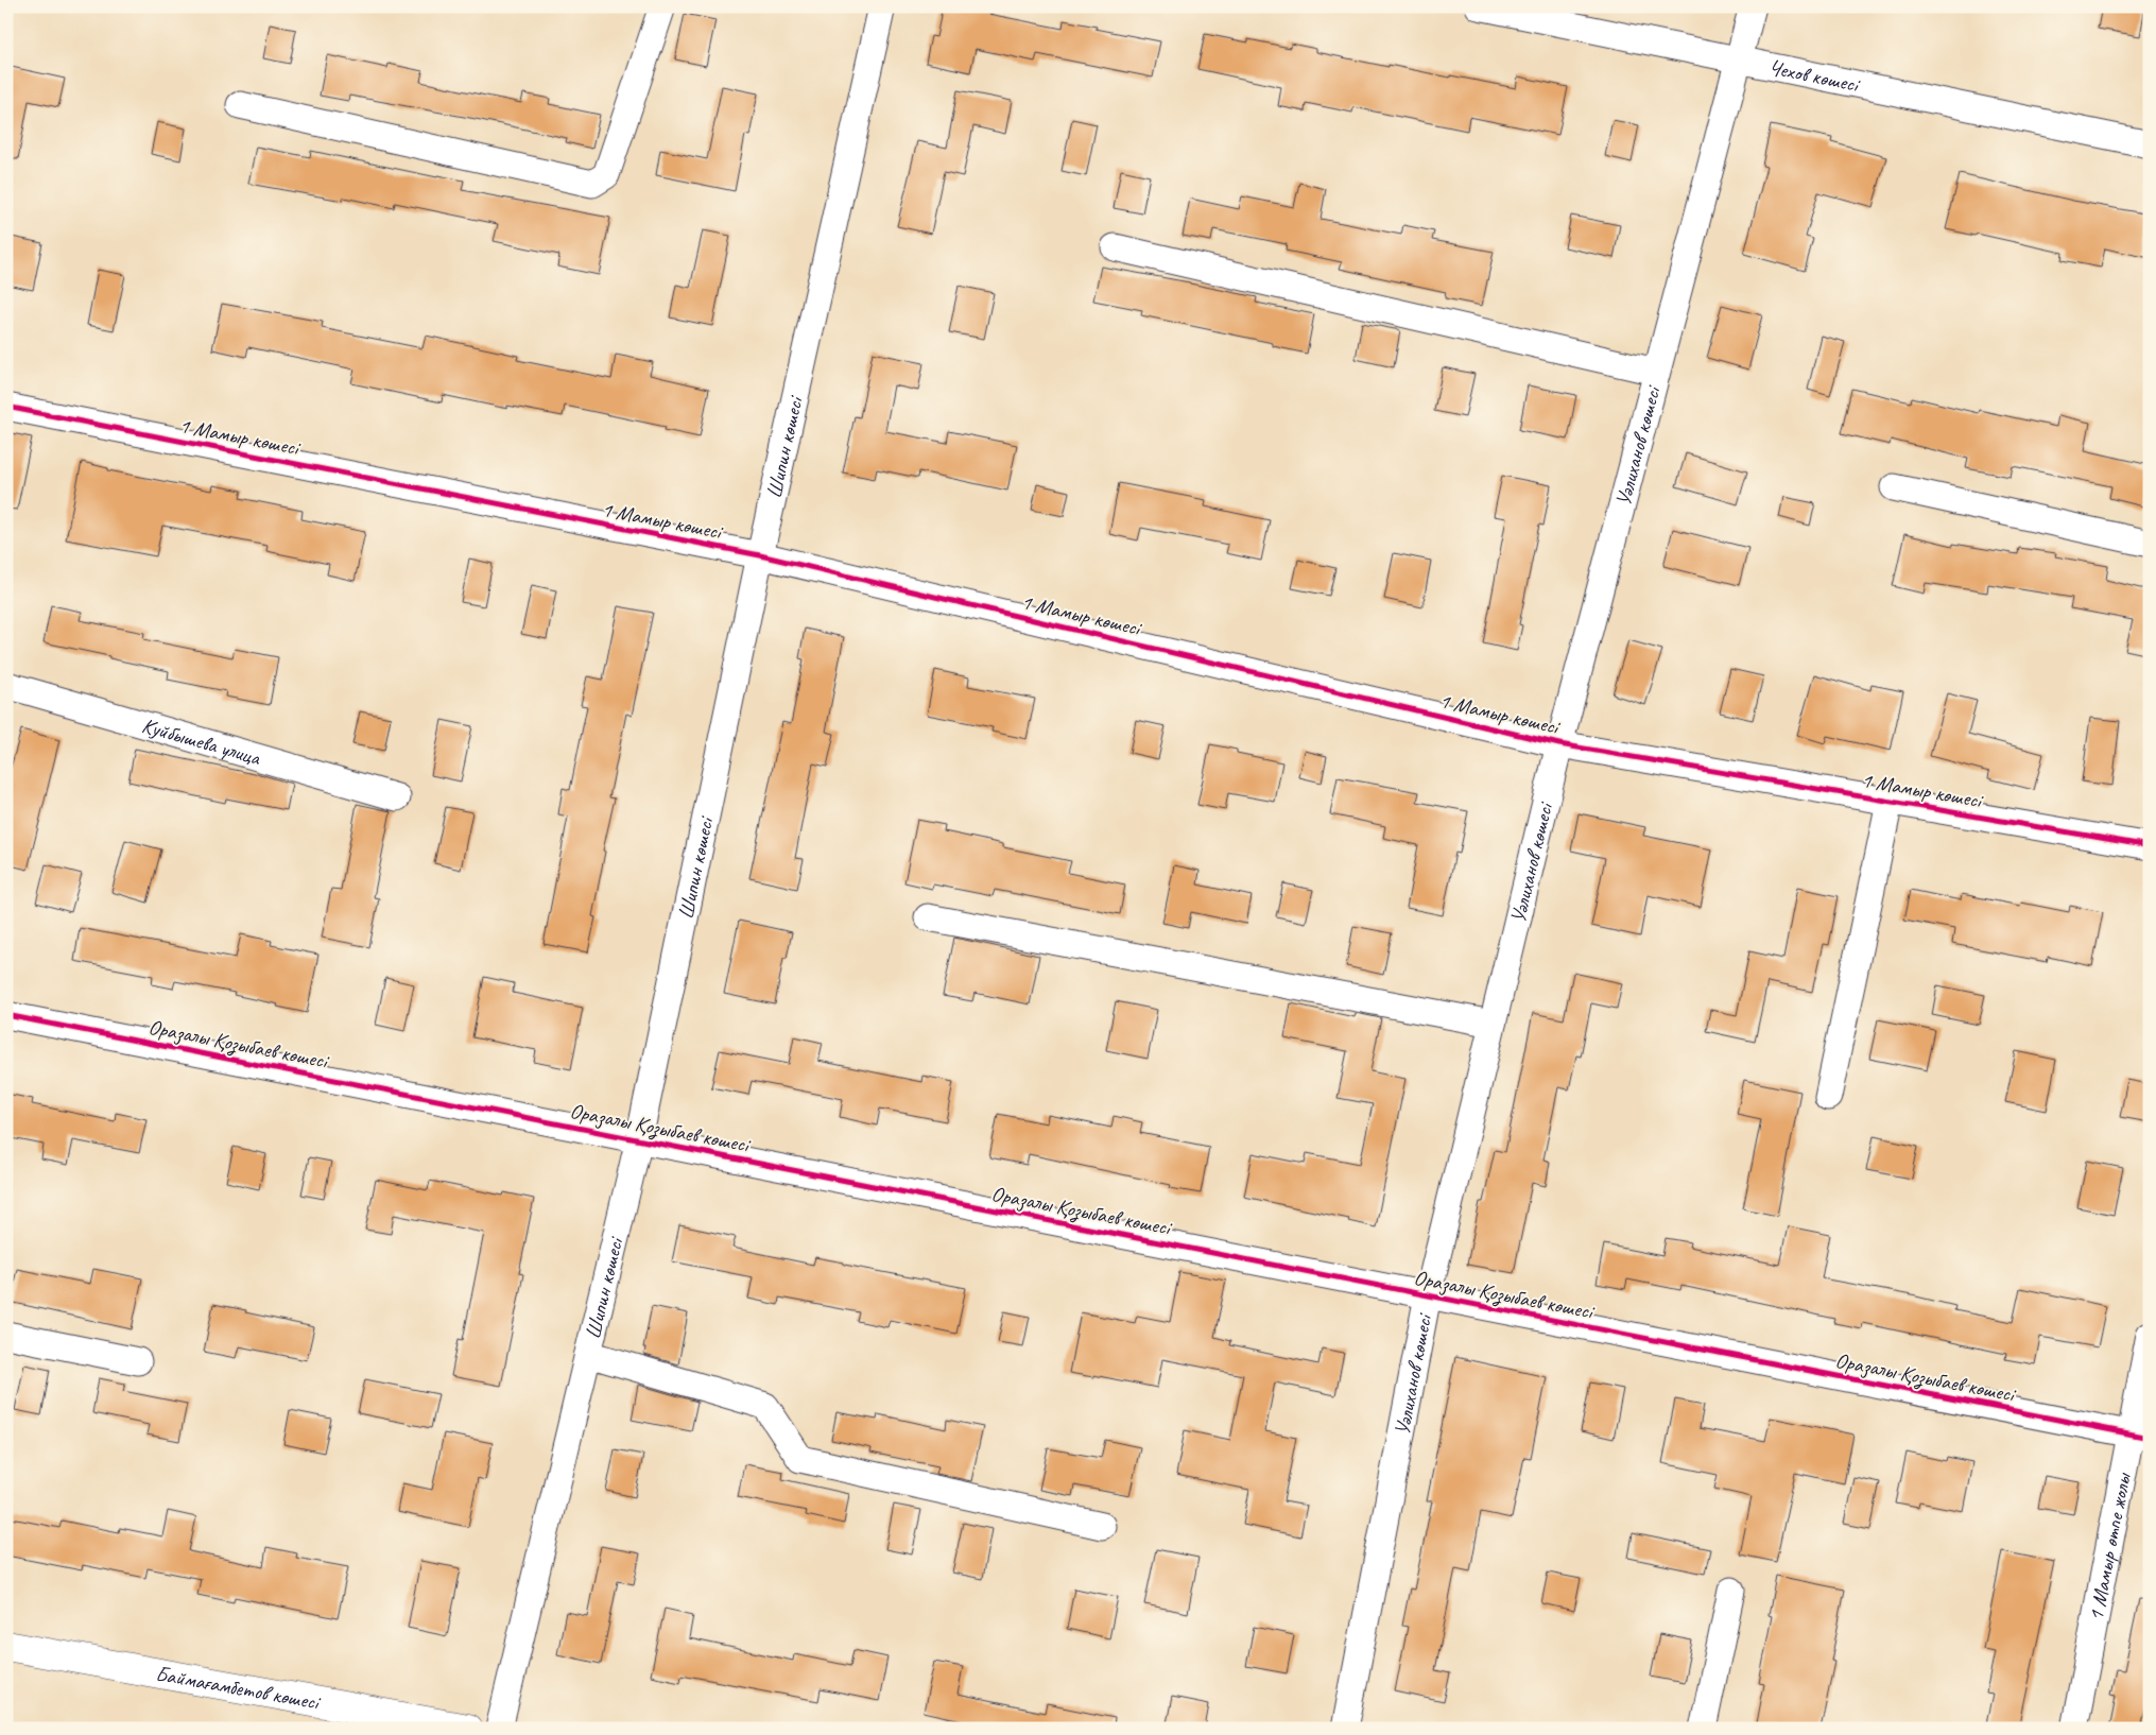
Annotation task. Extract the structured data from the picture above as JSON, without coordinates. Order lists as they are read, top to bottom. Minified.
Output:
{"streets":{"main road":["Баймағамбетов көшесі"],"street":["Чехов көшесі","1 Мамыр көшесі","Уәлиханов көшесі","Шипин көшесі","Куйбышева улица","Оразалы Қозыбаев көшесі","1 Мамыр өтпе жолы"]},"crossings":[["Чехов көшесі","Уәлиханов көшесі"],["1 Мамыр көшесі","Уәлиханов көшесі"],["1 Мамыр көшесі","Шипин көшесі"],["Уәлиханов көшесі","Оразалы Қозыбаев көшесі"],["Шипин көшесі","Оразалы Қозыбаев көшесі"],["Оразалы Қозыбаев көшесі","1 Мамыр өтпе жолы"]]}
